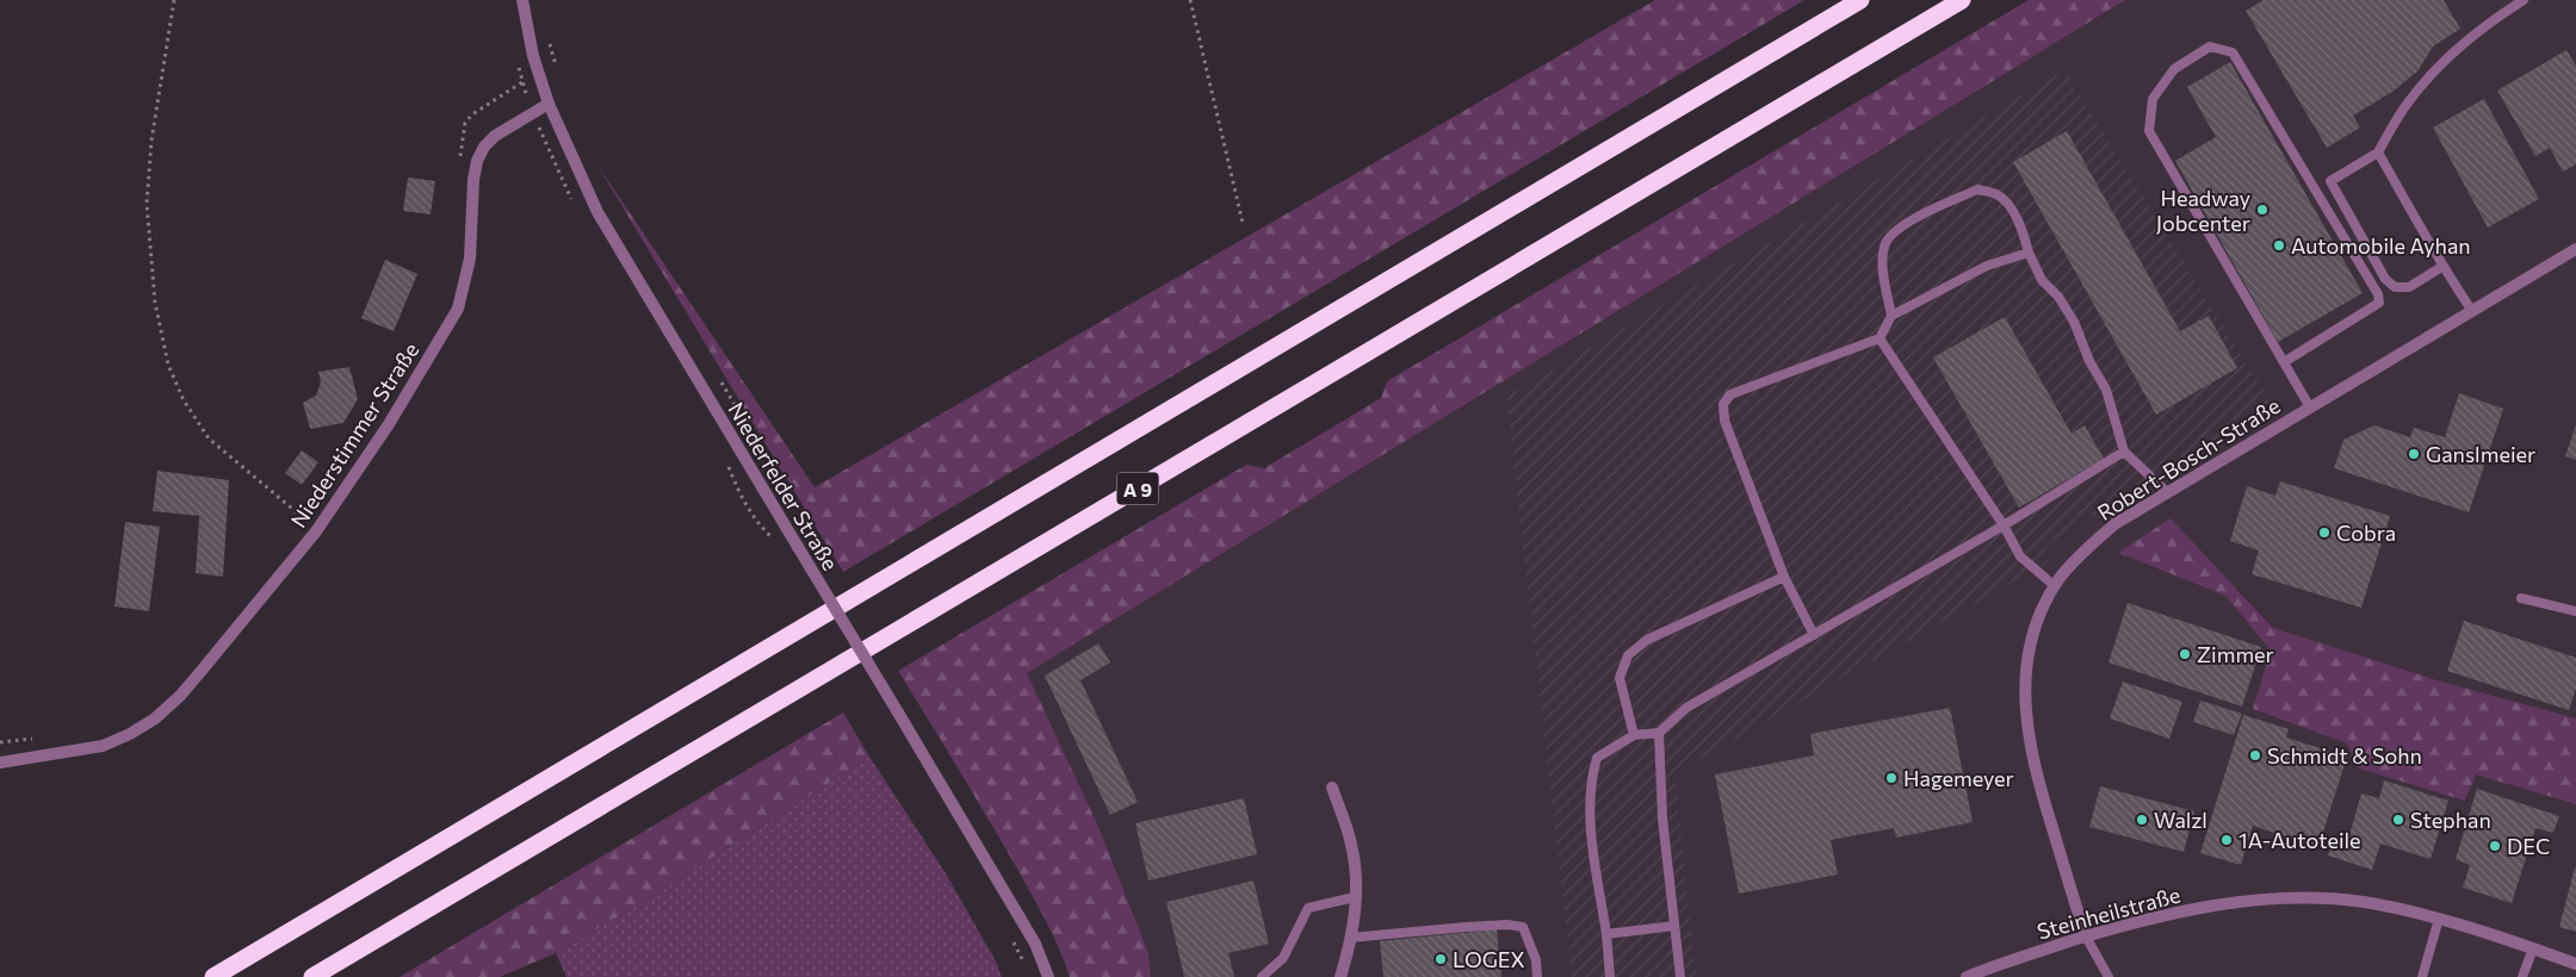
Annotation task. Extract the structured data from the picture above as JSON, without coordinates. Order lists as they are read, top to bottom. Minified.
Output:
{"streets":{"highway":["A 9"],"street":["Niederstimmer Straße","Robert-Bosch-Straße","Niederfelder Straße","Steinheilstraße"]},"crossings":[["Niederstimmer Straße","Niederfelder Straße"],["Robert-Bosch-Straße","Steinheilstraße"]],"places":["Headway Jobcenter","Automobile Ayhan","Ganslmeier","Cobra","Zimmer","Schmidt & Sohn","Hagemeyer","Walzl","Stephan","1A-Autoteile","DEC","LOGEX"]}
